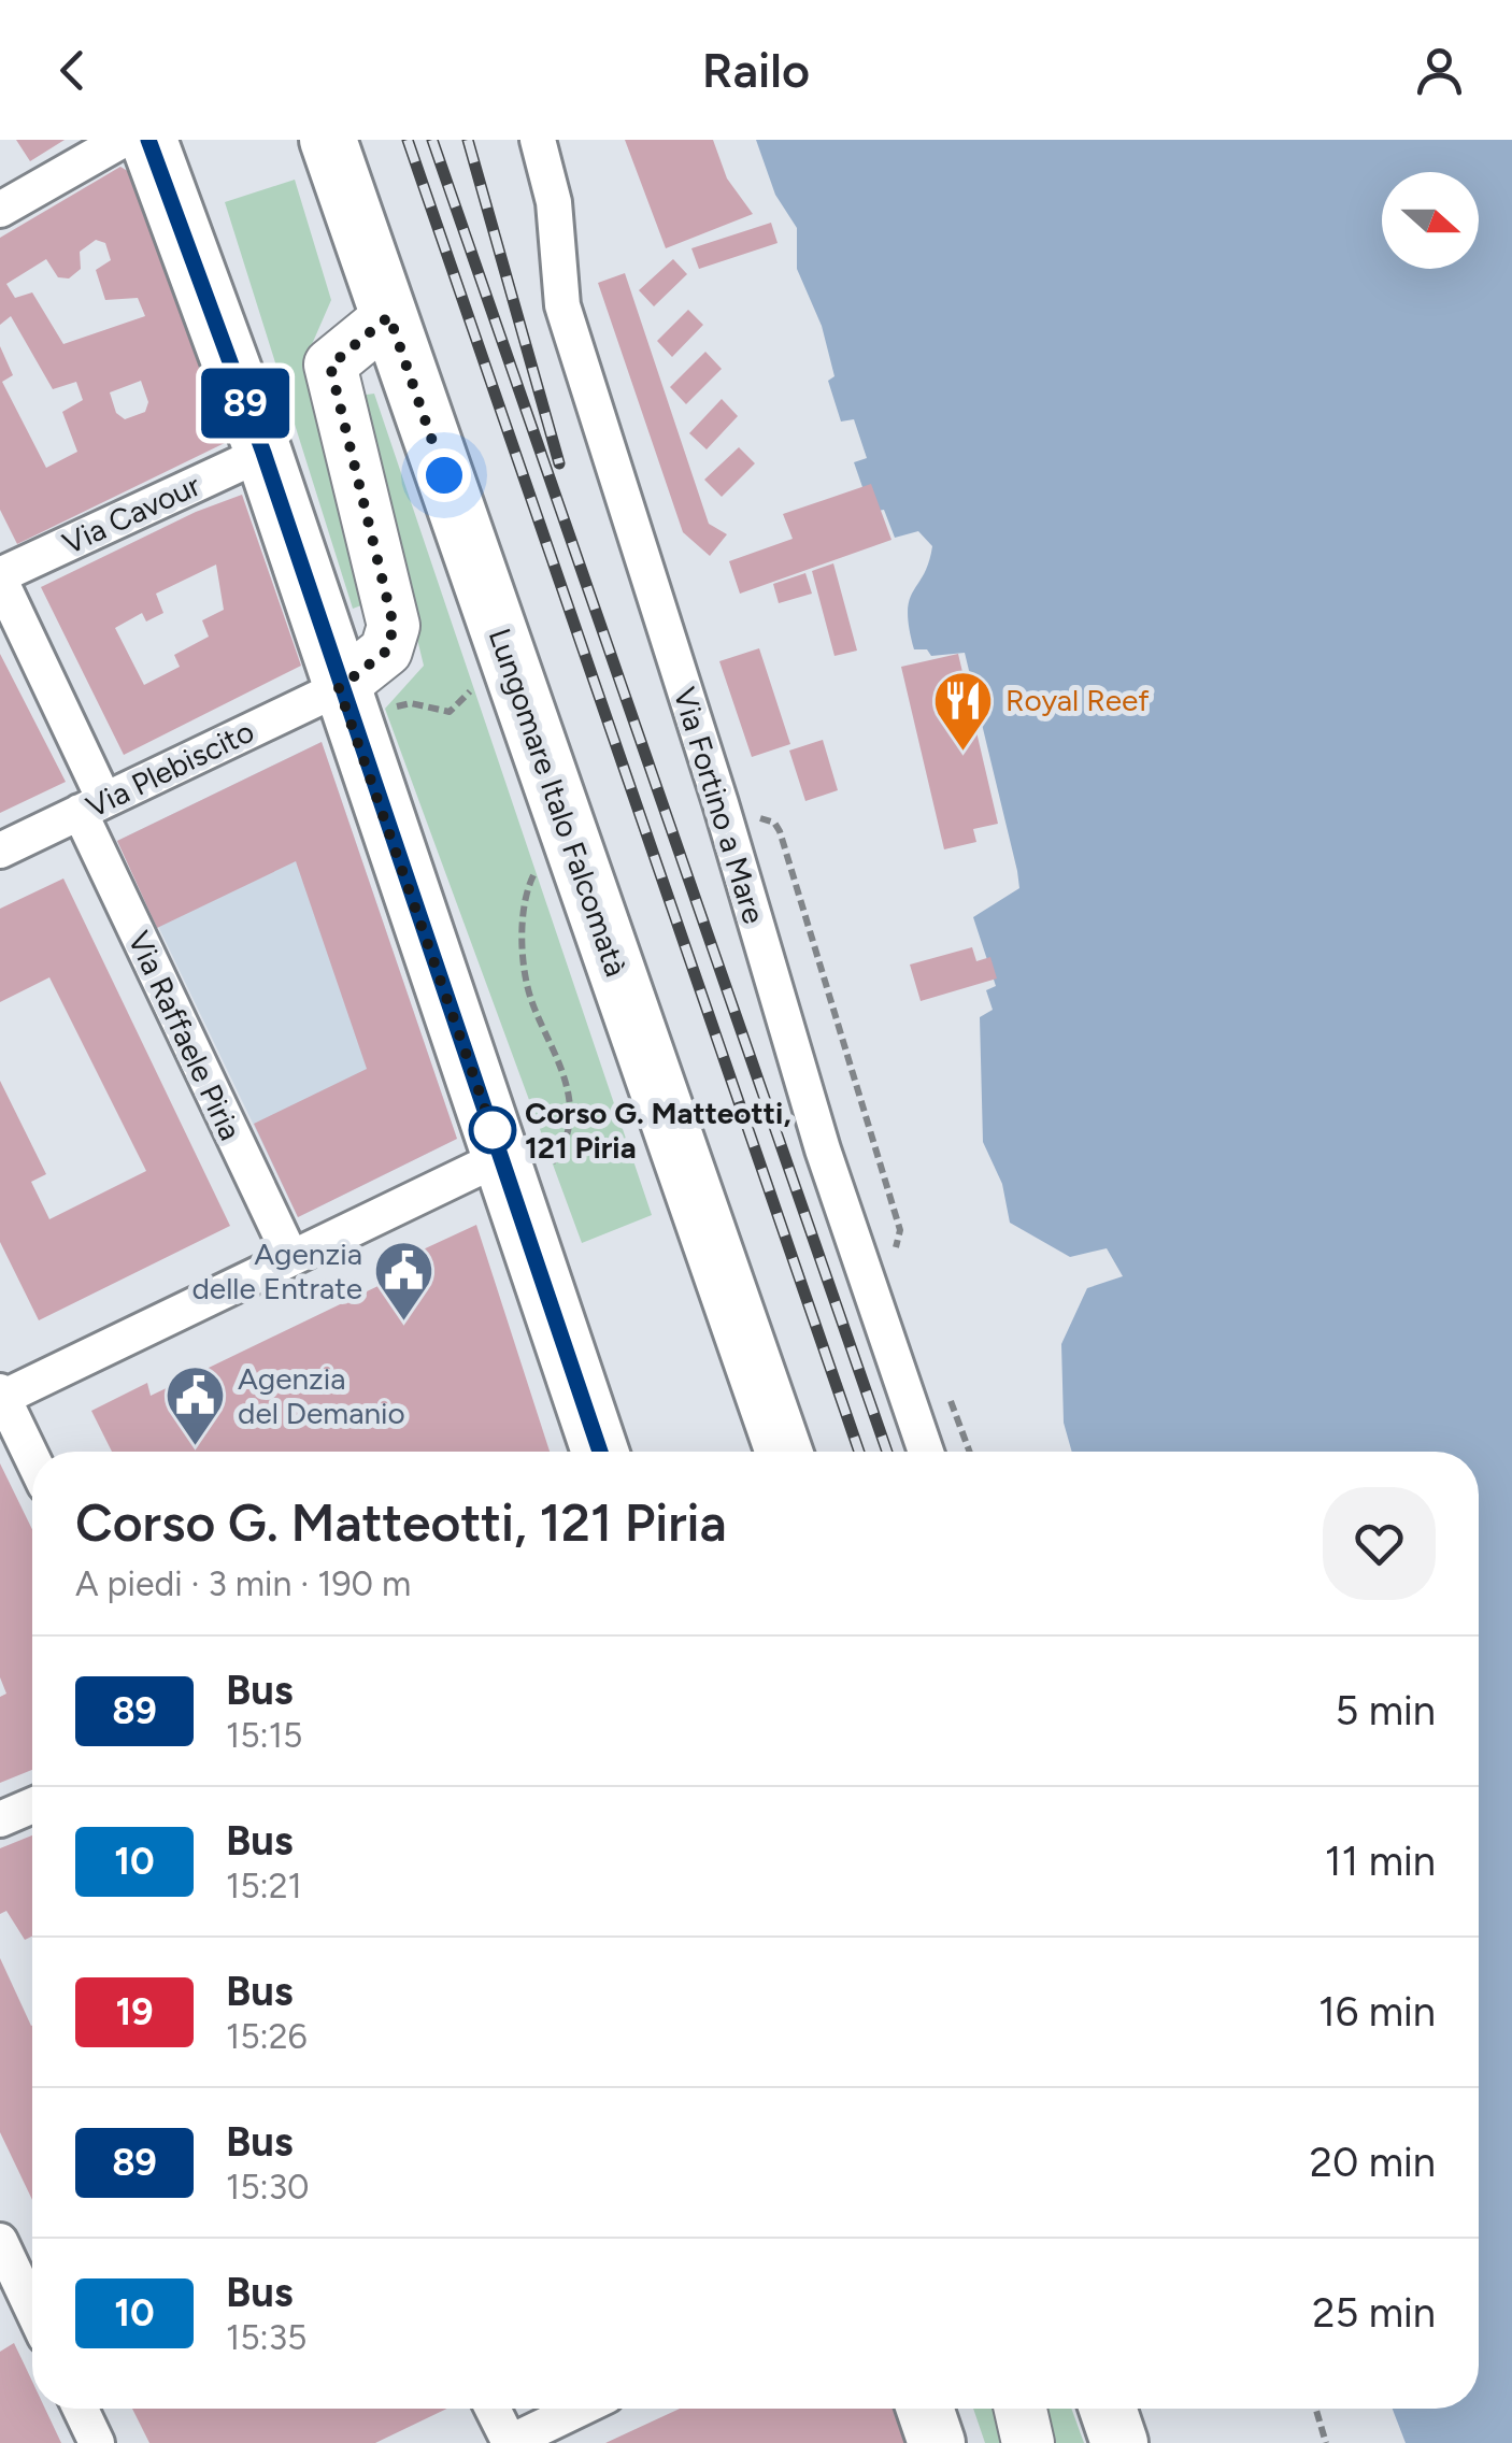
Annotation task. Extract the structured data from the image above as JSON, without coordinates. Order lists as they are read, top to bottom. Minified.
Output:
{"streets":{"main road":["Lungomare Italo Falcomatà"],"street":["Via Cavour","Via Plebiscito","Via Fortino a Mare","Via Raffaele Piria"]},"crossings":[["Via Cavour","Via Raffaele Piria"],["Via Plebiscito","Via Raffaele Piria"]],"places":{"restaurant":["Royal Reef"],"other":["Corso G. Matteotti, 121 Piria"],"public building":["Agenzia delle Entrate","Agenzia del Demanio"]},"lines":["bus line 89"],"north":"right","page":{"header":"Railo","on_map":"89","heading":["Corso G. Matteotti, 121 Piria","A piedi · 3 min · 190 m"],"list":[{"mark":"89","name":"Bus","note":"15:15","value":"5 min"},{"mark":"10","name":"Bus","note":"15:21","value":"11 min"},{"mark":"19","name":"Bus","note":"15:26","value":"16 min"},{"mark":"89","name":"Bus","note":"15:30","value":"20 min"},{"mark":"10","name":"Bus","note":"15:35","value":"25 min"}]}}
